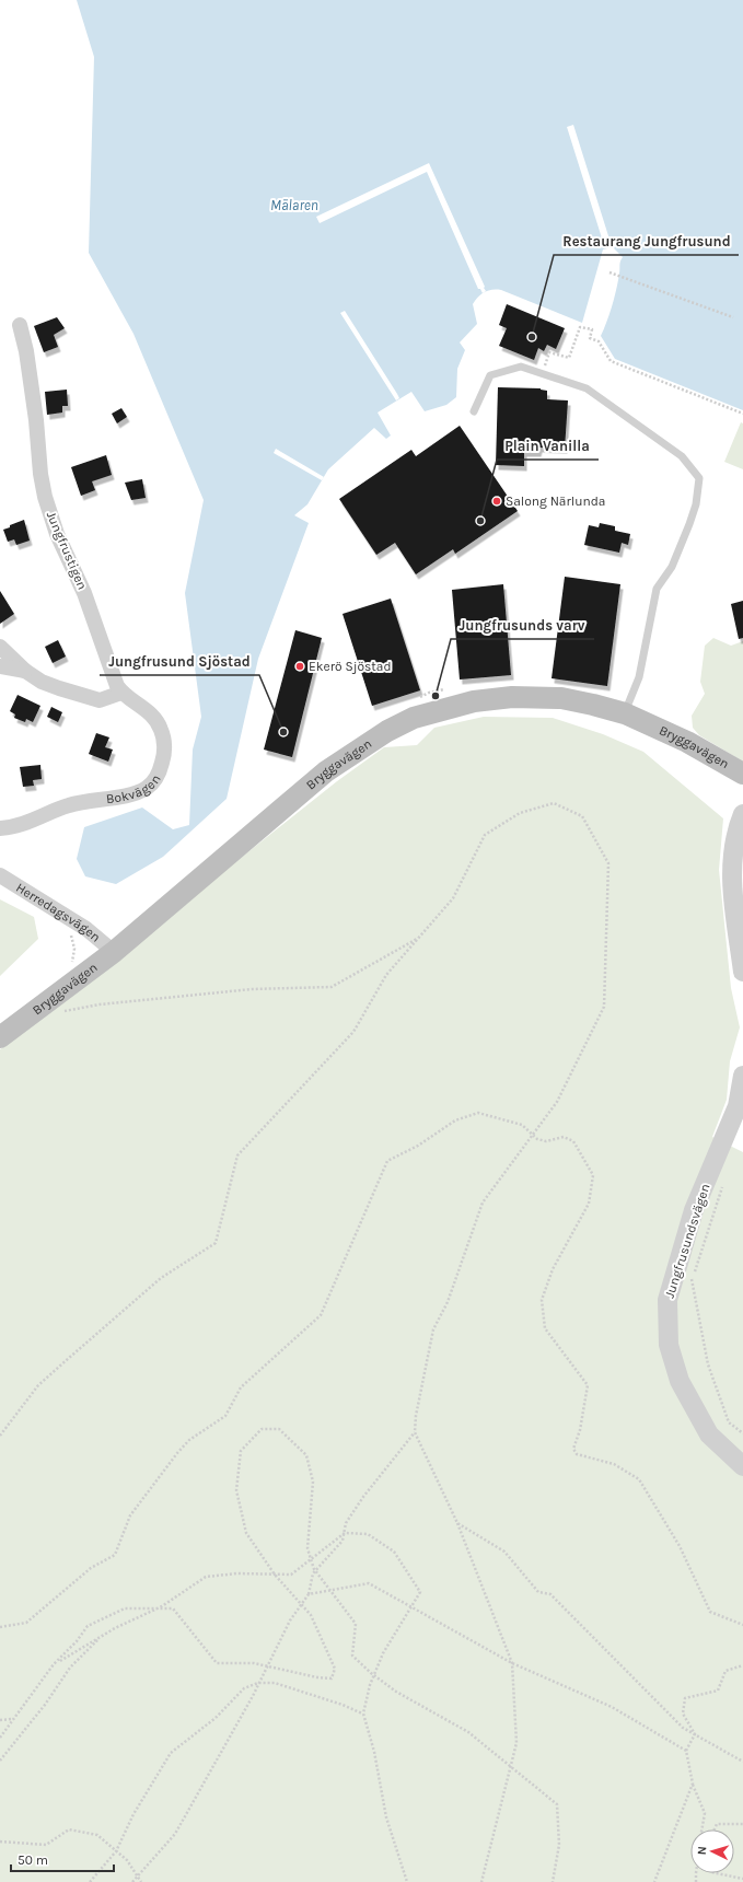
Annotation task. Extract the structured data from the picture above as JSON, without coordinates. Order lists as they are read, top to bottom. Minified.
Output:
{"streets":{"main road":["Bryggavägen"],"street":["Jungfrustigen","Bokvägen","Herredagsvägen","Jungfrusundsvägen"]},"crossings":[["Jungfrustigen","Bokvägen"],["Bryggavägen","Herredagsvägen"]],"water":["Mälaren"],"places":["Restaurang Jungfrusund","Salong Närlunda","Plain Vanilla","Ekerö Sjöstad","Jungfrusunds varv","Jungfrusund Sjöstad"],"scale_bar":"50 m","north":"left"}
